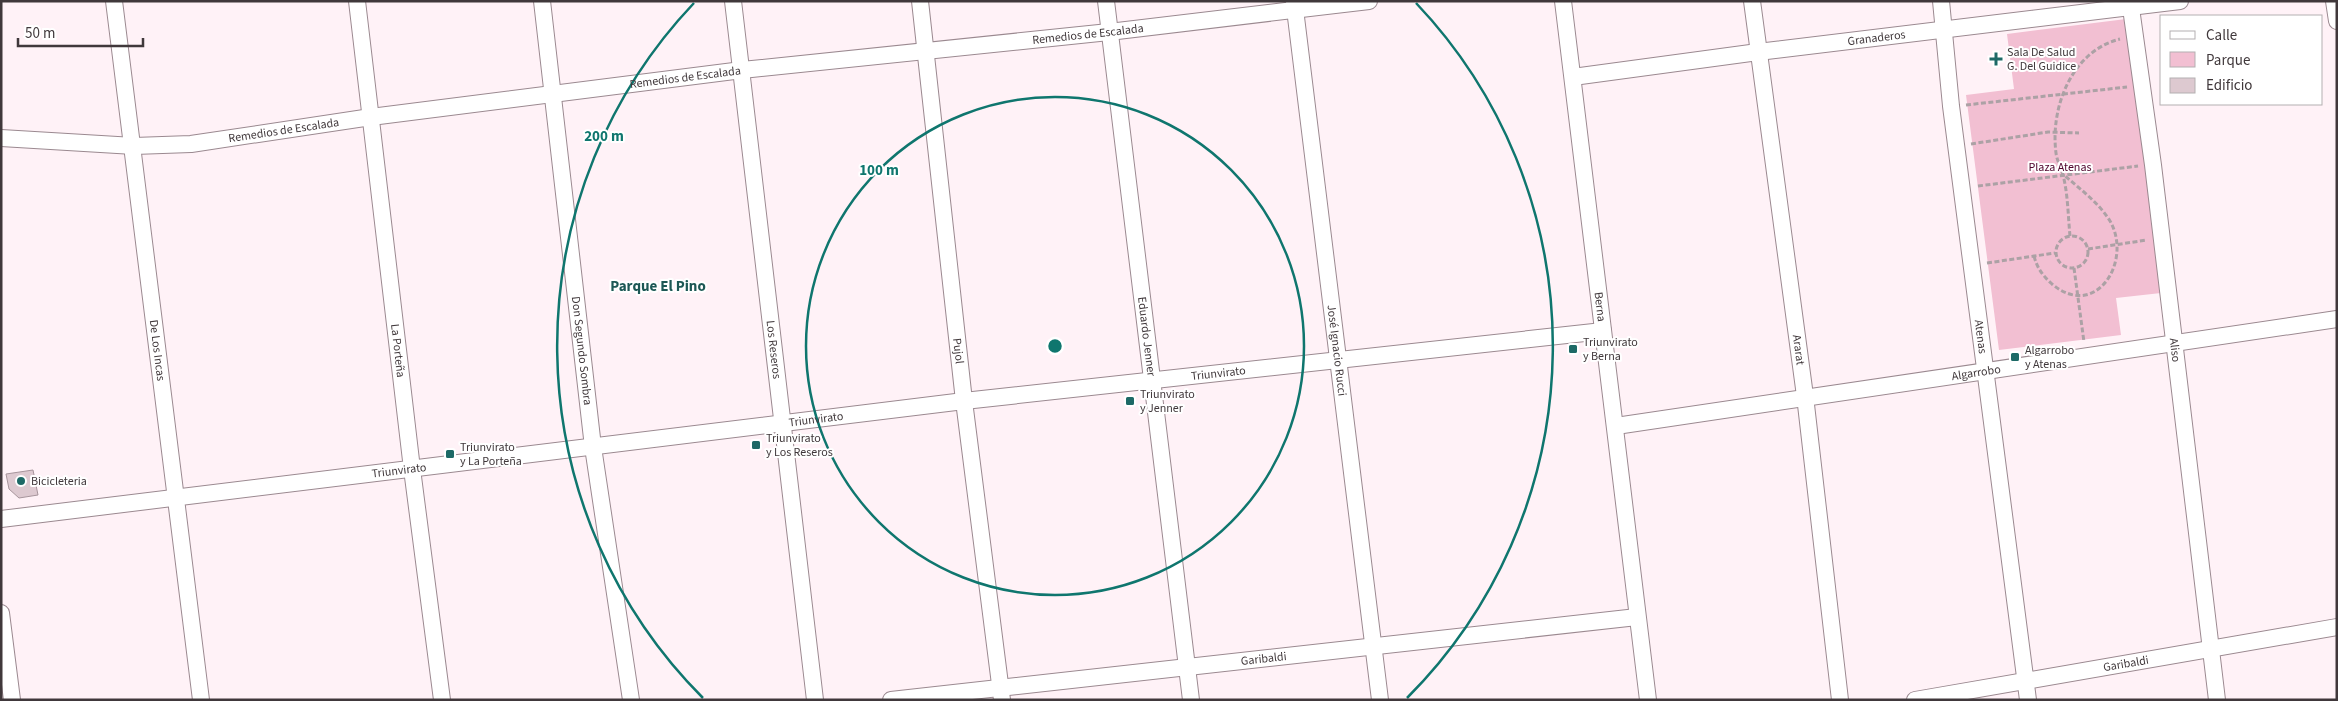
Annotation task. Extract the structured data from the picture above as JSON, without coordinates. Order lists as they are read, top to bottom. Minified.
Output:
{"streets":{"street":["Remedios de Escalada","Granaderos","Berna","Eduardo Jenner","Atenas","De Los Incas","Los Reseros","Ararat","Aliso","La Porteña","Don Segundo Sombra","Pujol","José Ignacio Rucci","Triunvirato","Algarrobo","Garibaldi"]},"crossings":[["Remedios de Escalada","Eduardo Jenner"],["Remedios de Escalada","De Los Incas"],["Remedios de Escalada","Los Reseros"],["Remedios de Escalada","La Porteña"],["Remedios de Escalada","Don Segundo Sombra"],["Remedios de Escalada","Pujol"],["Remedios de Escalada","José Ignacio Rucci"],["Granaderos","Berna"],["Granaderos","Atenas"],["Granaderos","Ararat"],["Granaderos","Aliso"],["Berna","Triunvirato"],["Berna","Algarrobo"],["Berna","Garibaldi"],["Eduardo Jenner","Triunvirato"],["Eduardo Jenner","Garibaldi"],["Atenas","Algarrobo"],["Atenas","Garibaldi"],["De Los Incas","Triunvirato"],["Los Reseros","Triunvirato"],["Ararat","Algarrobo"],["Aliso","Algarrobo"],["Aliso","Garibaldi"],["La Porteña","Triunvirato"],["Don Segundo Sombra","Triunvirato"],["Pujol","Triunvirato"],["Pujol","Garibaldi"],["José Ignacio Rucci","Triunvirato"],["José Ignacio Rucci","Garibaldi"]],"districts":["Parque El Pino"],"parks":["Plaza Atenas"],"places":{"health":["Sala De Salud G. Del Guidice"],"transit":["Triunvirato y Berna","Algarrobo y Atenas","Triunvirato y Jenner","Triunvirato y Los Reseros","Triunvirato y La Porteña"],"other":["Bicicleteria"]},"legend":["Calle","Parque","Edificio"],"scale_bar":"50 m","rings":["200 m","100 m"]}
